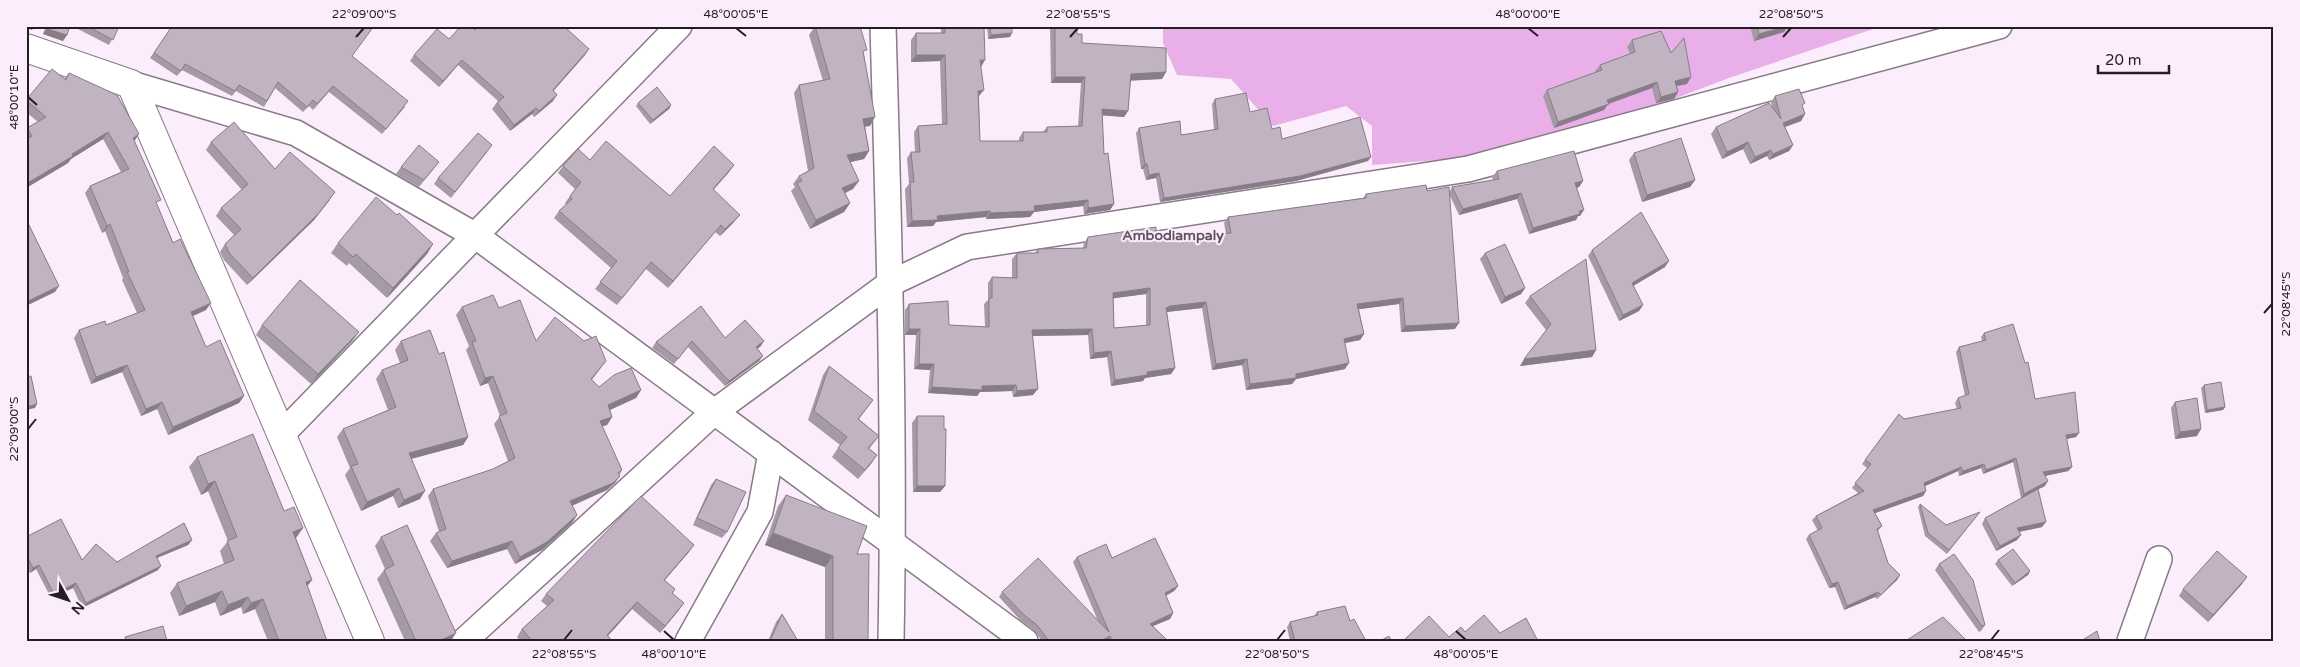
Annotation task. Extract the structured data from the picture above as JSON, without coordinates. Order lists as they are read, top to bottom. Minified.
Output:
{"districts":["Ambodiampaly"],"scale_bar":"20 m","north":"bottom right","coordinates":["22°09'00\"S","48°00'05\"E","22°08'55\"S","48°00'00\"E","22°08'50\"S","48°00'10\"E","22°08'45\"S"]}
